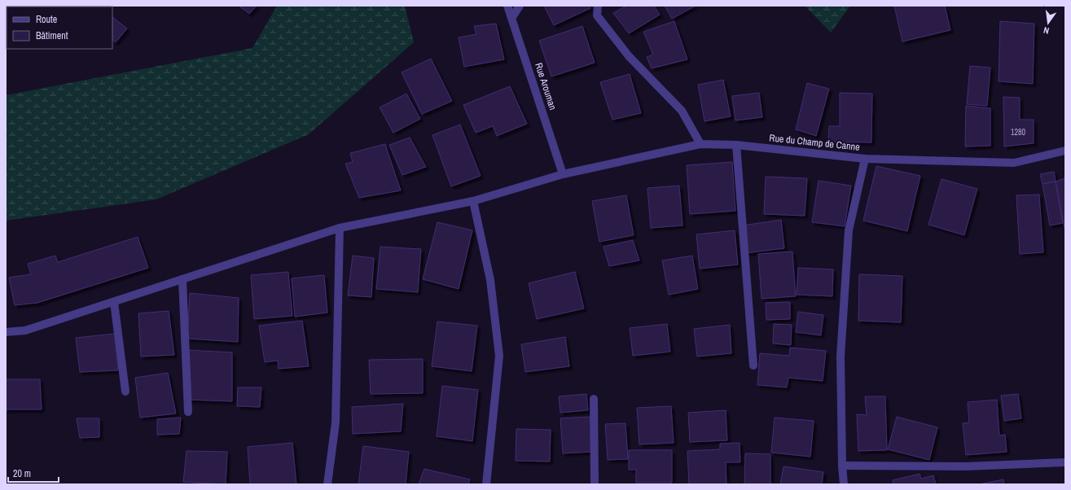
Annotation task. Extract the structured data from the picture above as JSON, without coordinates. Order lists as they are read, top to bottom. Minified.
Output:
{"streets":{"street":["Rue Arouman","Rue du Champ de Canne"]},"crossings":[["Rue Arouman","Rue du Champ de Canne"]],"house_numbers":["1280"],"legend":["Route","Bâtiment"],"scale_bar":"20 m","north":"bottom"}
